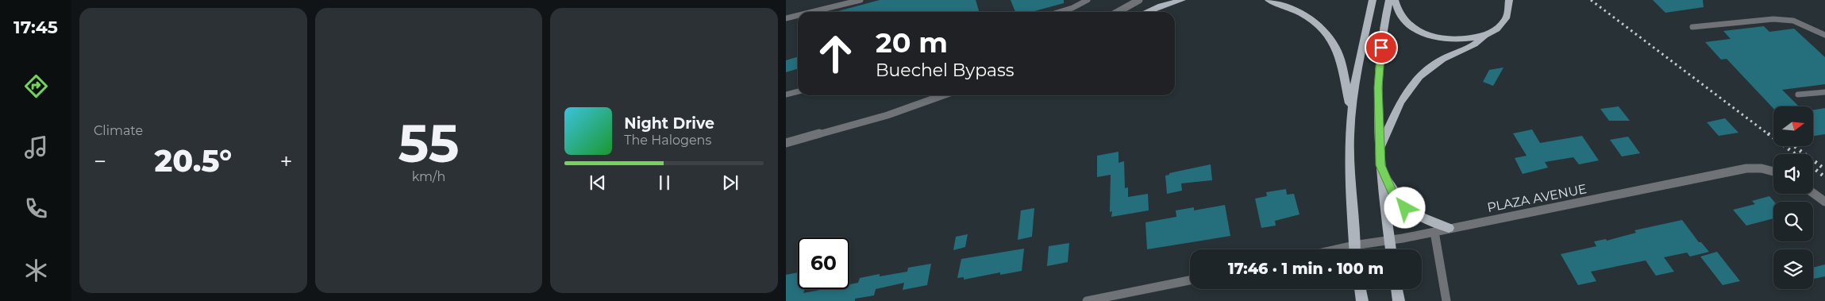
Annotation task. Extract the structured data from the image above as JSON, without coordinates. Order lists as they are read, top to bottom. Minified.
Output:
{"streets":{"street":["PLAZA AVENUE"]},"north":"right","page":{"tabs":"17:45","tile":["Climate",["55","km/h"]],"turn":["20 m","Buechel Bypass"],"song":["Night Drive","The Halogens"],"heat":["−","20.5°","+"],"limit":"60","trip":"17:46 · 1 min · 100 m"}}
